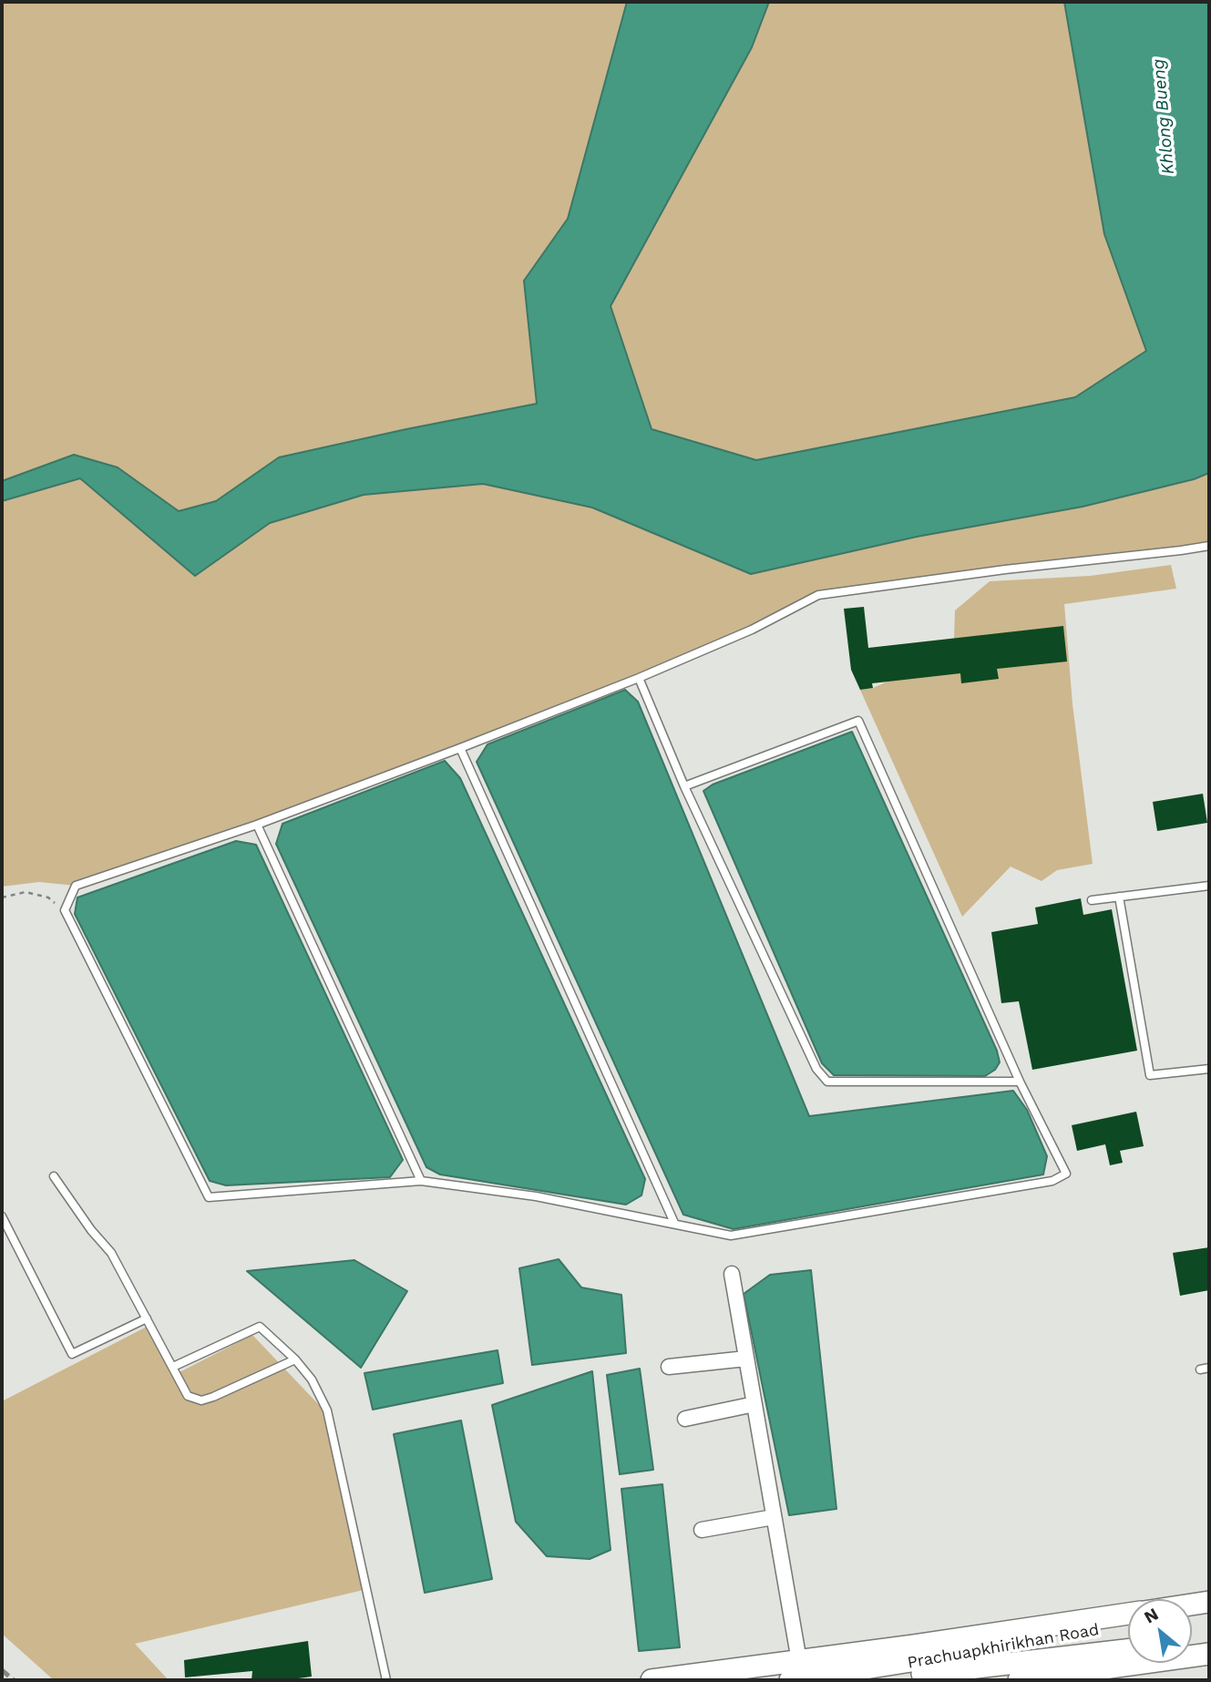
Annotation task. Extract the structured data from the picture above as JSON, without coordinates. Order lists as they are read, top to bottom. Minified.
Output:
{"streets":{"main road":["Prachuapkhirikhan Road"]},"water":["Khlong Bueng"],"north":"top left"}
